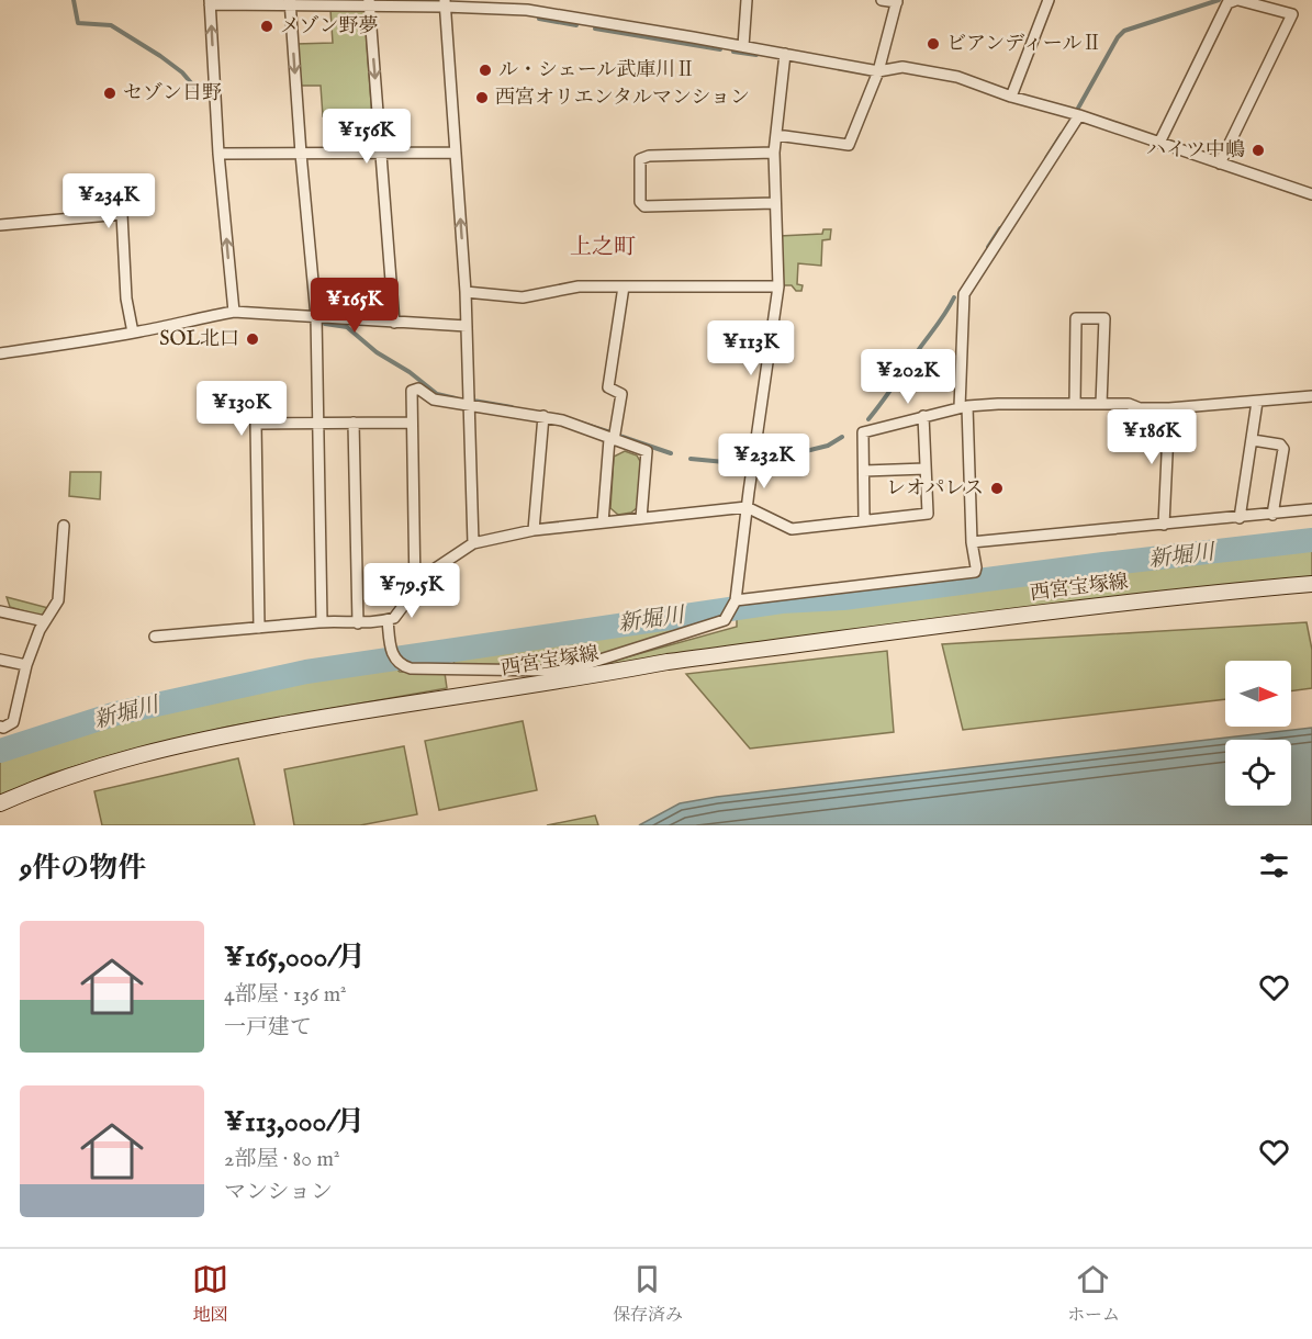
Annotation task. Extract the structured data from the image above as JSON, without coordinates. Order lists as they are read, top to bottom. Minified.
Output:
{"streets":{"main road":["西宮宝塚線"]},"districts":["上之町"],"water":["新堀川"],"places":["メゾン野夢","ビアンディールⅡ","ル・シェール武庫川Ⅱ","セゾン日野","西宮オリエンタルマンション","ハイツ中嶋","SOL北口","レオパレス"],"north":"right","page":{"price":["¥156K","¥234K","¥165K","¥113K","¥202K","¥130K","¥186K","¥232K","¥79.5K"],"heading":"9件の物件","list":[{"name":"¥165,000/月","note":"4部屋 · 136 m² · 一戸建て"},{"name":"¥113,000/月","note":"2部屋 · 80 m² · マンション"}],"tabs":["地図","保存済み","ホーム"]}}
